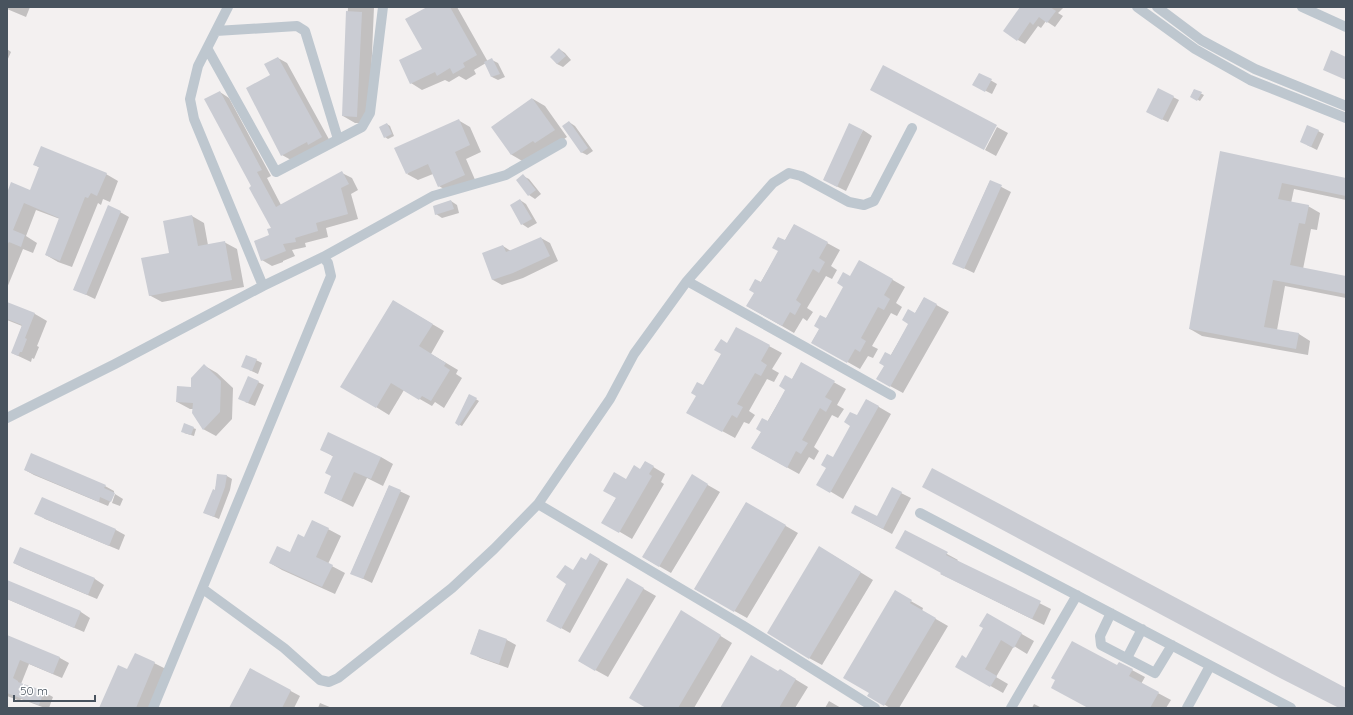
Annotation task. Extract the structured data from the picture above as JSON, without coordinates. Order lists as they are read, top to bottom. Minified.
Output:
{"scale_bar":"50 m"}
